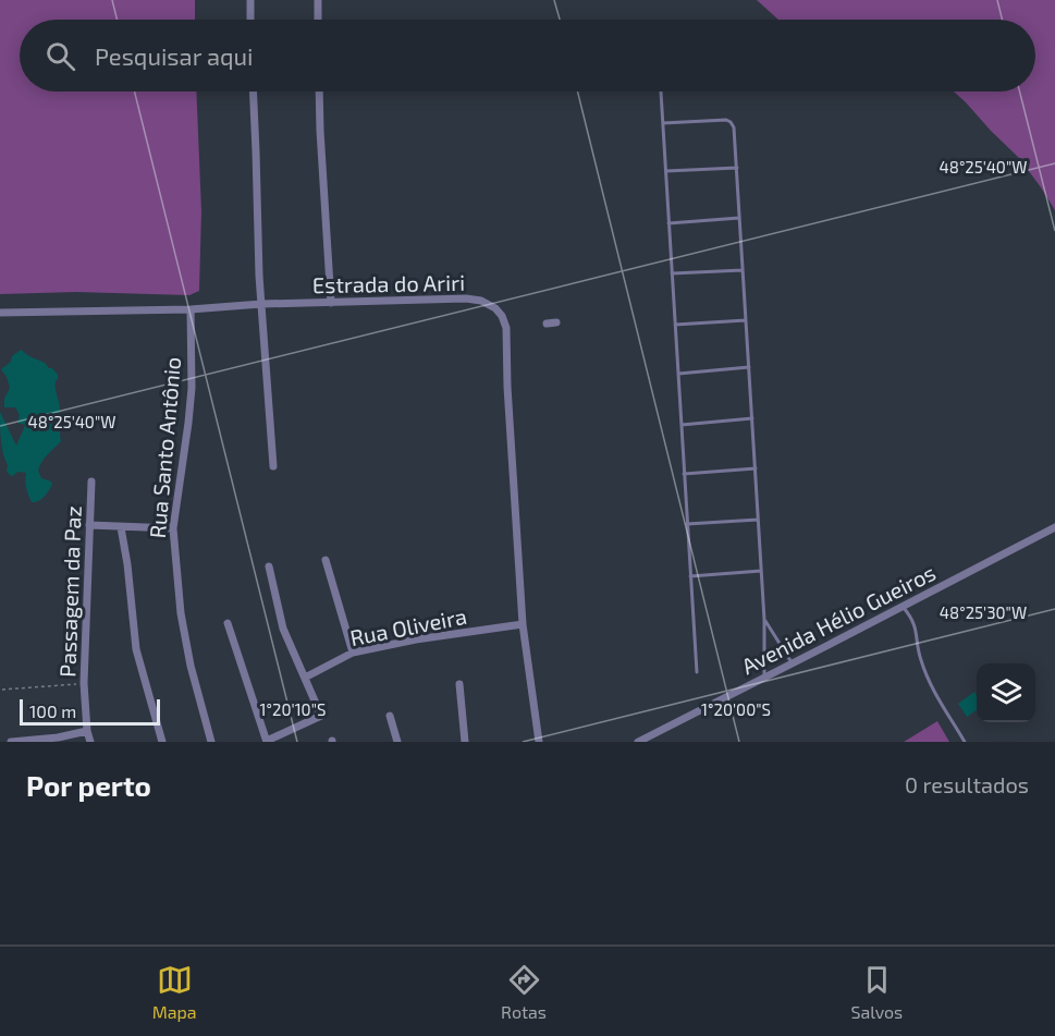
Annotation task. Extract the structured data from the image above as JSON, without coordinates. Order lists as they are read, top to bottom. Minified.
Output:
{"streets":{"street":["Estrada do Ariri","Rua Santo Antônio","Passagem da Paz","Avenida Hélio Gueiros","Rua Oliveira"]},"crossings":[["Estrada do Ariri","Rua Santo Antônio"],["Estrada do Ariri","Rua Oliveira"]],"scale_bar":"100 m","page":{"search":"Pesquisar aqui","scale":"100 m","heading":["Por perto","0 resultados"],"nav":["Mapa","Rotas","Salvos"]},"coordinates":["48°25'40\"W","48°25'30\"W","1°20'10\"S","1°20'00\"S"]}
